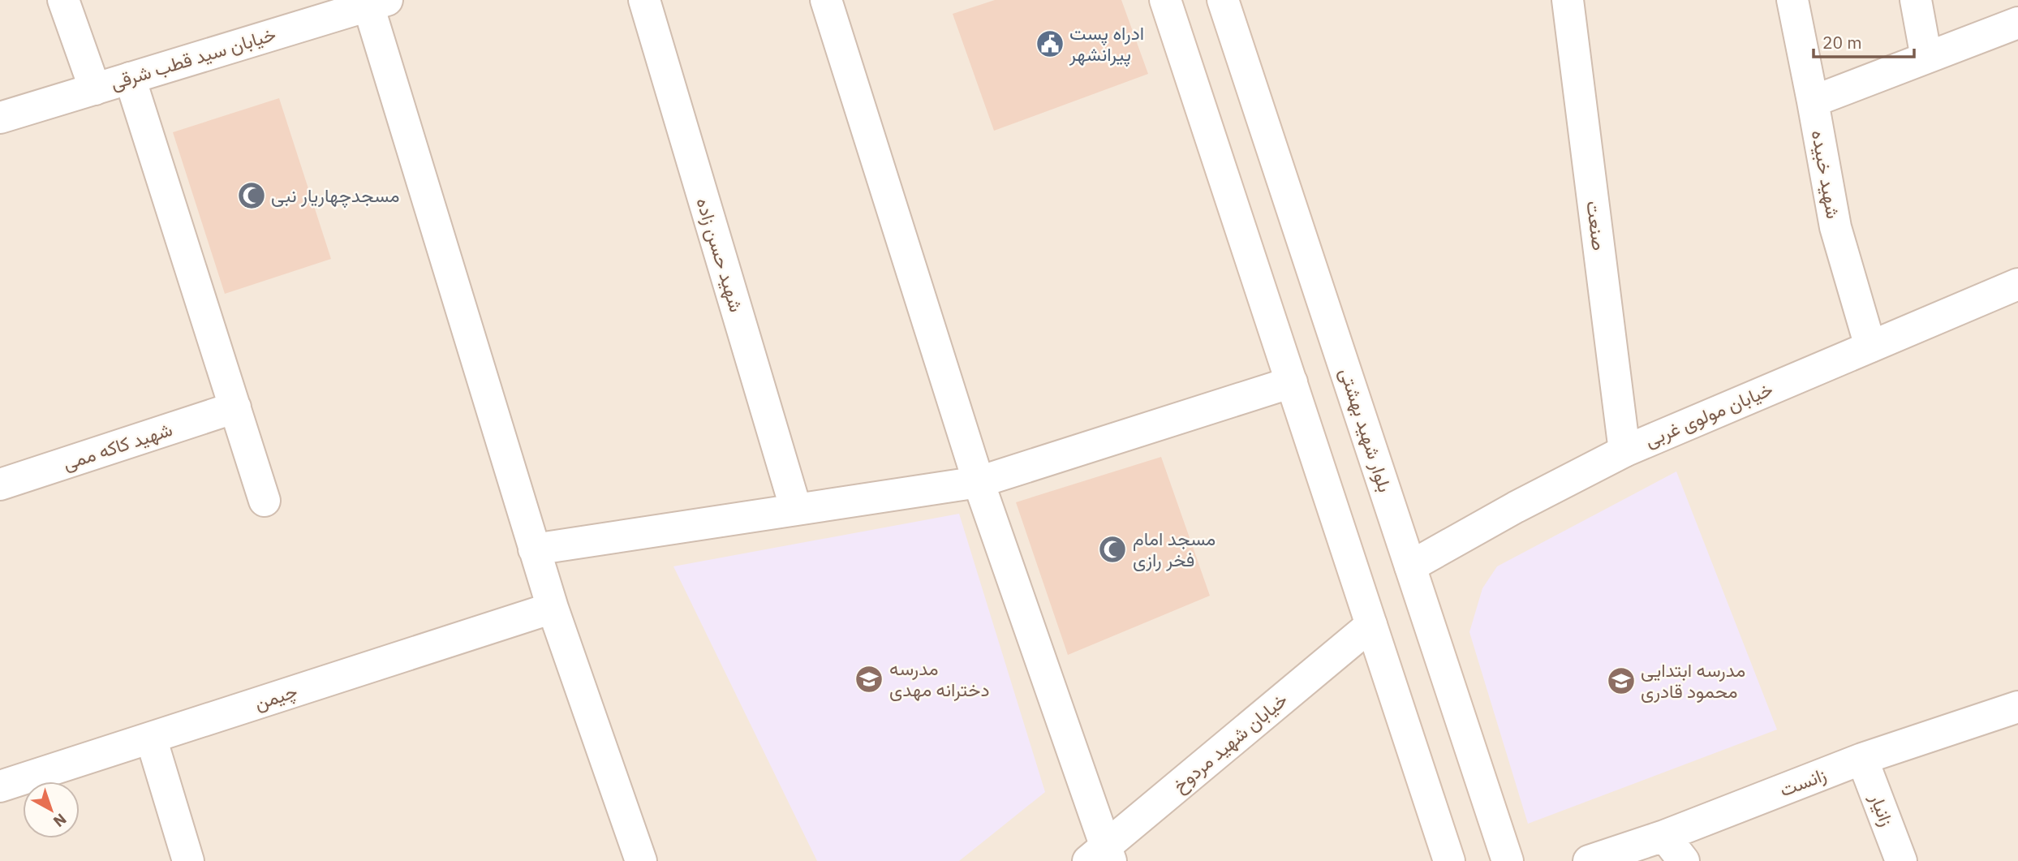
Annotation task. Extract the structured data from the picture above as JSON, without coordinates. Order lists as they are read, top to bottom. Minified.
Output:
{"streets":{"street":["خیابان سید قطب شرقی","شهید خبیده","صنعت","شهید حسن زاده","خیابان مولوی غربی","بلوار شهید بهشتی","شهید کاکه ممی","چیمن","خیابان شهید مردوخ","زانست","زانیار"]},"crossings":[["شهید خبیده","خیابان مولوی غربی"],["صنعت","خیابان مولوی غربی"],["خیابان مولوی غربی","بلوار شهید بهشتی"],["زانست","زانیار"]],"places":{"public building":["ادراه پست پیرانشهر"],"mosque":["مسجدچهاریار نبی","مسجد امام فخر رازی"],"school or university":["مدرسه دخترانه مهدی","مدرسه ابتدایى محمود قادرى"]},"scale_bar":"20 m","north":"bottom right"}
